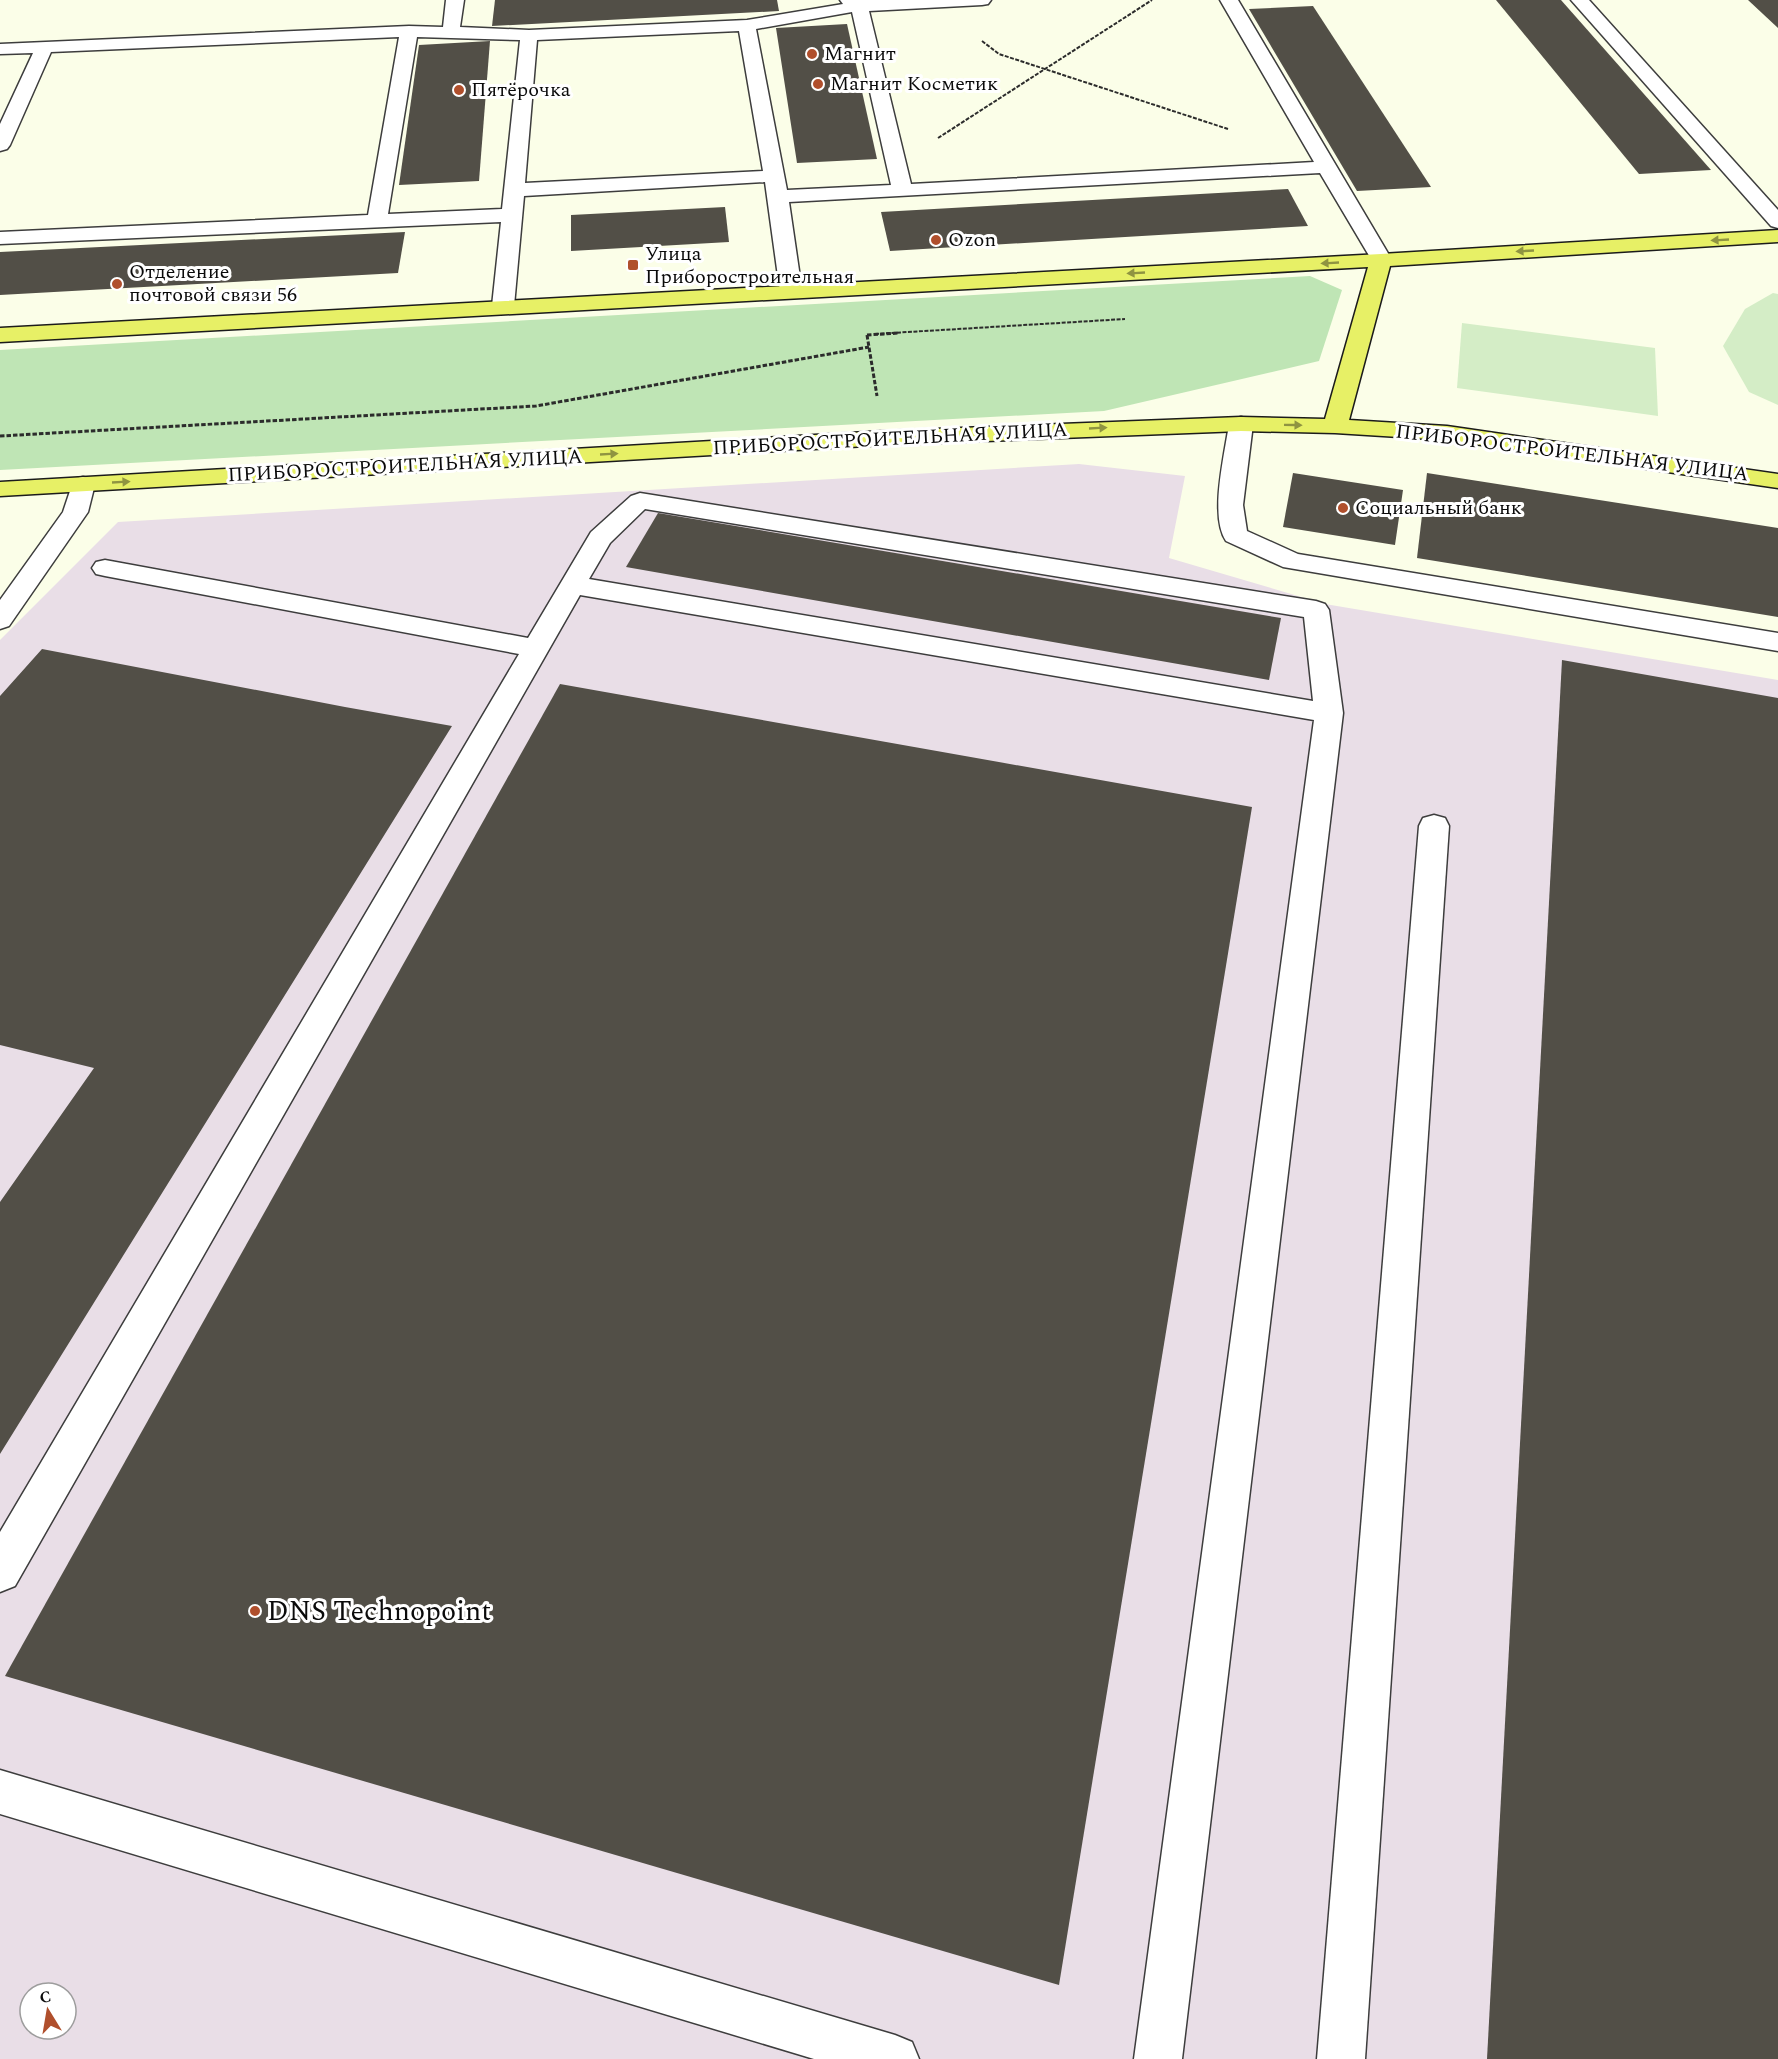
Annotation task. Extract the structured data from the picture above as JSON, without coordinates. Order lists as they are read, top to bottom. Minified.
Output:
{"streets":{"main road":["ПРИБОРОСТРОИТЕЛЬНАЯ УЛИЦА"]},"places":{"other":["Магнит","Магнит Косметик","Пятёрочка","Ozon","Отделение почтовой связи 56","Социальный банк","DNS Technopoint"],"transit":["Улица Приборостроительная"]},"north":"top"}
